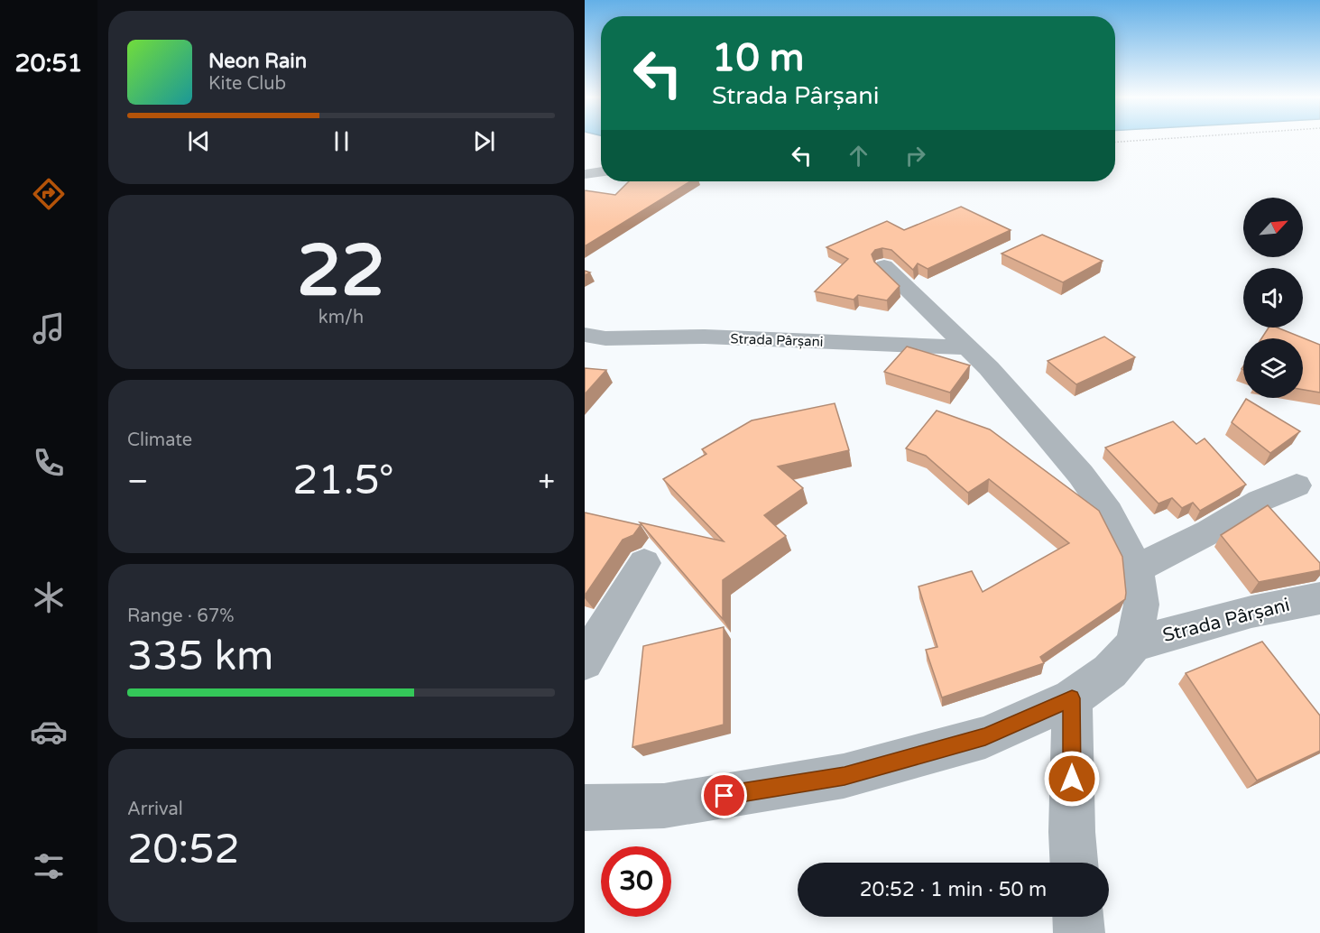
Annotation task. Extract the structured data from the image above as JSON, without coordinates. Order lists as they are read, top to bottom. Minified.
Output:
{"streets":{"street":["Strada Pârșani"]},"north":"top right","page":{"tabs":"20:51","turn":["10 m","Strada Pârșani"],"song":["Neon Rain","Kite Club"],"tile":[["22","km/h"],"Climate",["Range · 67%","335 km"],["Arrival","20:52"]],"heat":["−","21.5°","+"],"limit":"30","trip":"20:52 · 1 min · 50 m"}}
